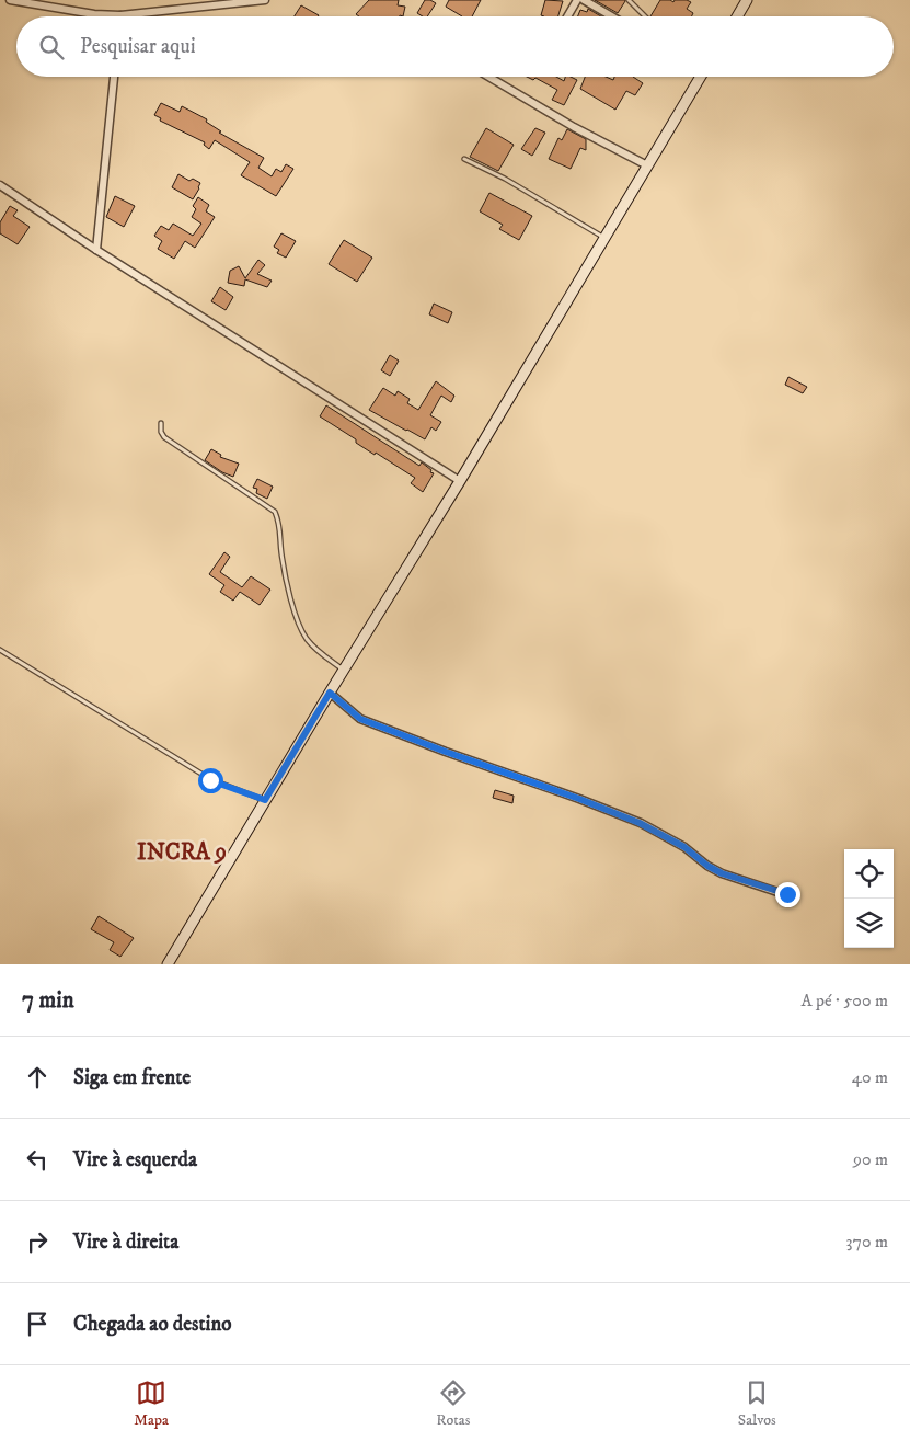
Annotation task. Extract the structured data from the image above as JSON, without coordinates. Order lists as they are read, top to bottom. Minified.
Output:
{"districts":["INCRA 9"],"page":{"search":"Pesquisar aqui","heading":["7 min","A pé · 500 m"],"list":[["Siga em frente","40 m"],["Vire à esquerda","90 m"],["Vire à direita","370 m"],"Chegada ao destino"],"nav":["Mapa","Rotas","Salvos"]}}
